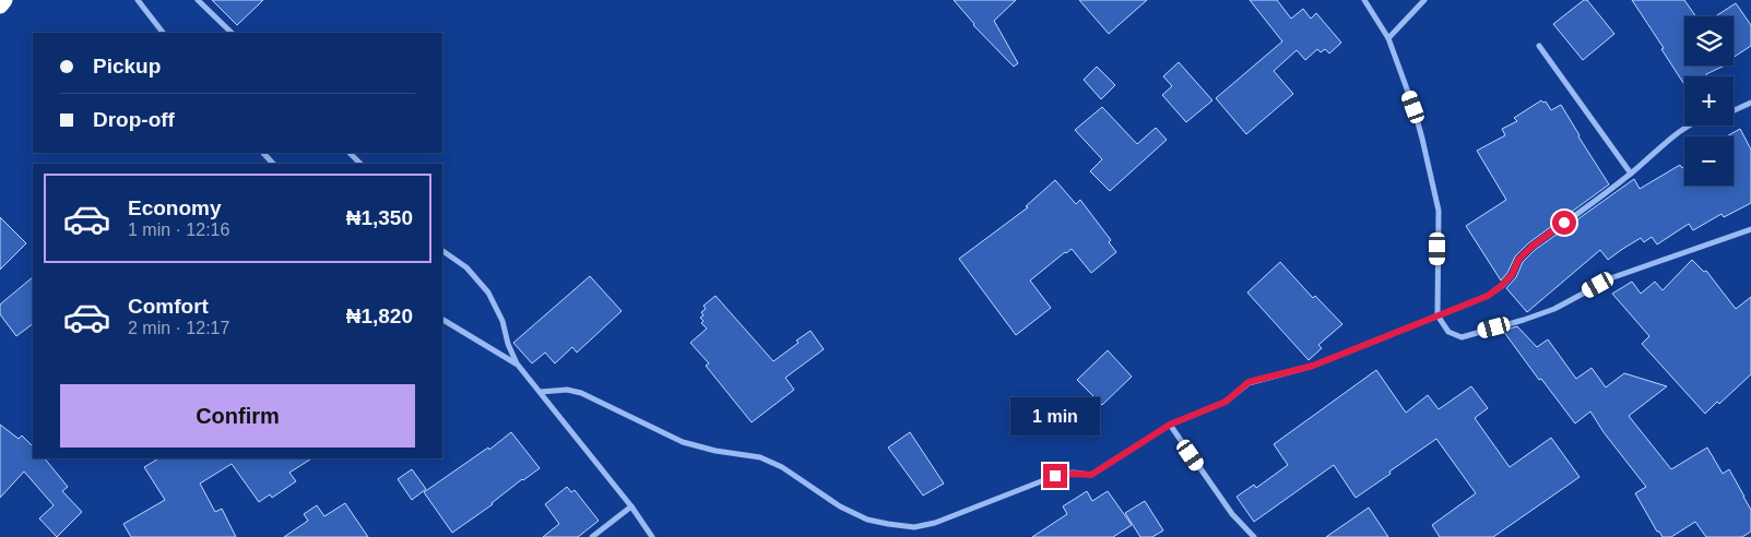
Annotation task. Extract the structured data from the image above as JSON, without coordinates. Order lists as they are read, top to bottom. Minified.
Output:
{"page":{"map_buttons":["+","−"],"banner":["Pickup","Drop-off"],"list":[{"name":"Economy","note":"1 min · 12:16","value":"₦1,350"},{"name":"Comfort","note":"2 min · 12:17","value":"₦1,820"}],"buttons":"Confirm","bubble":"1 min"}}
